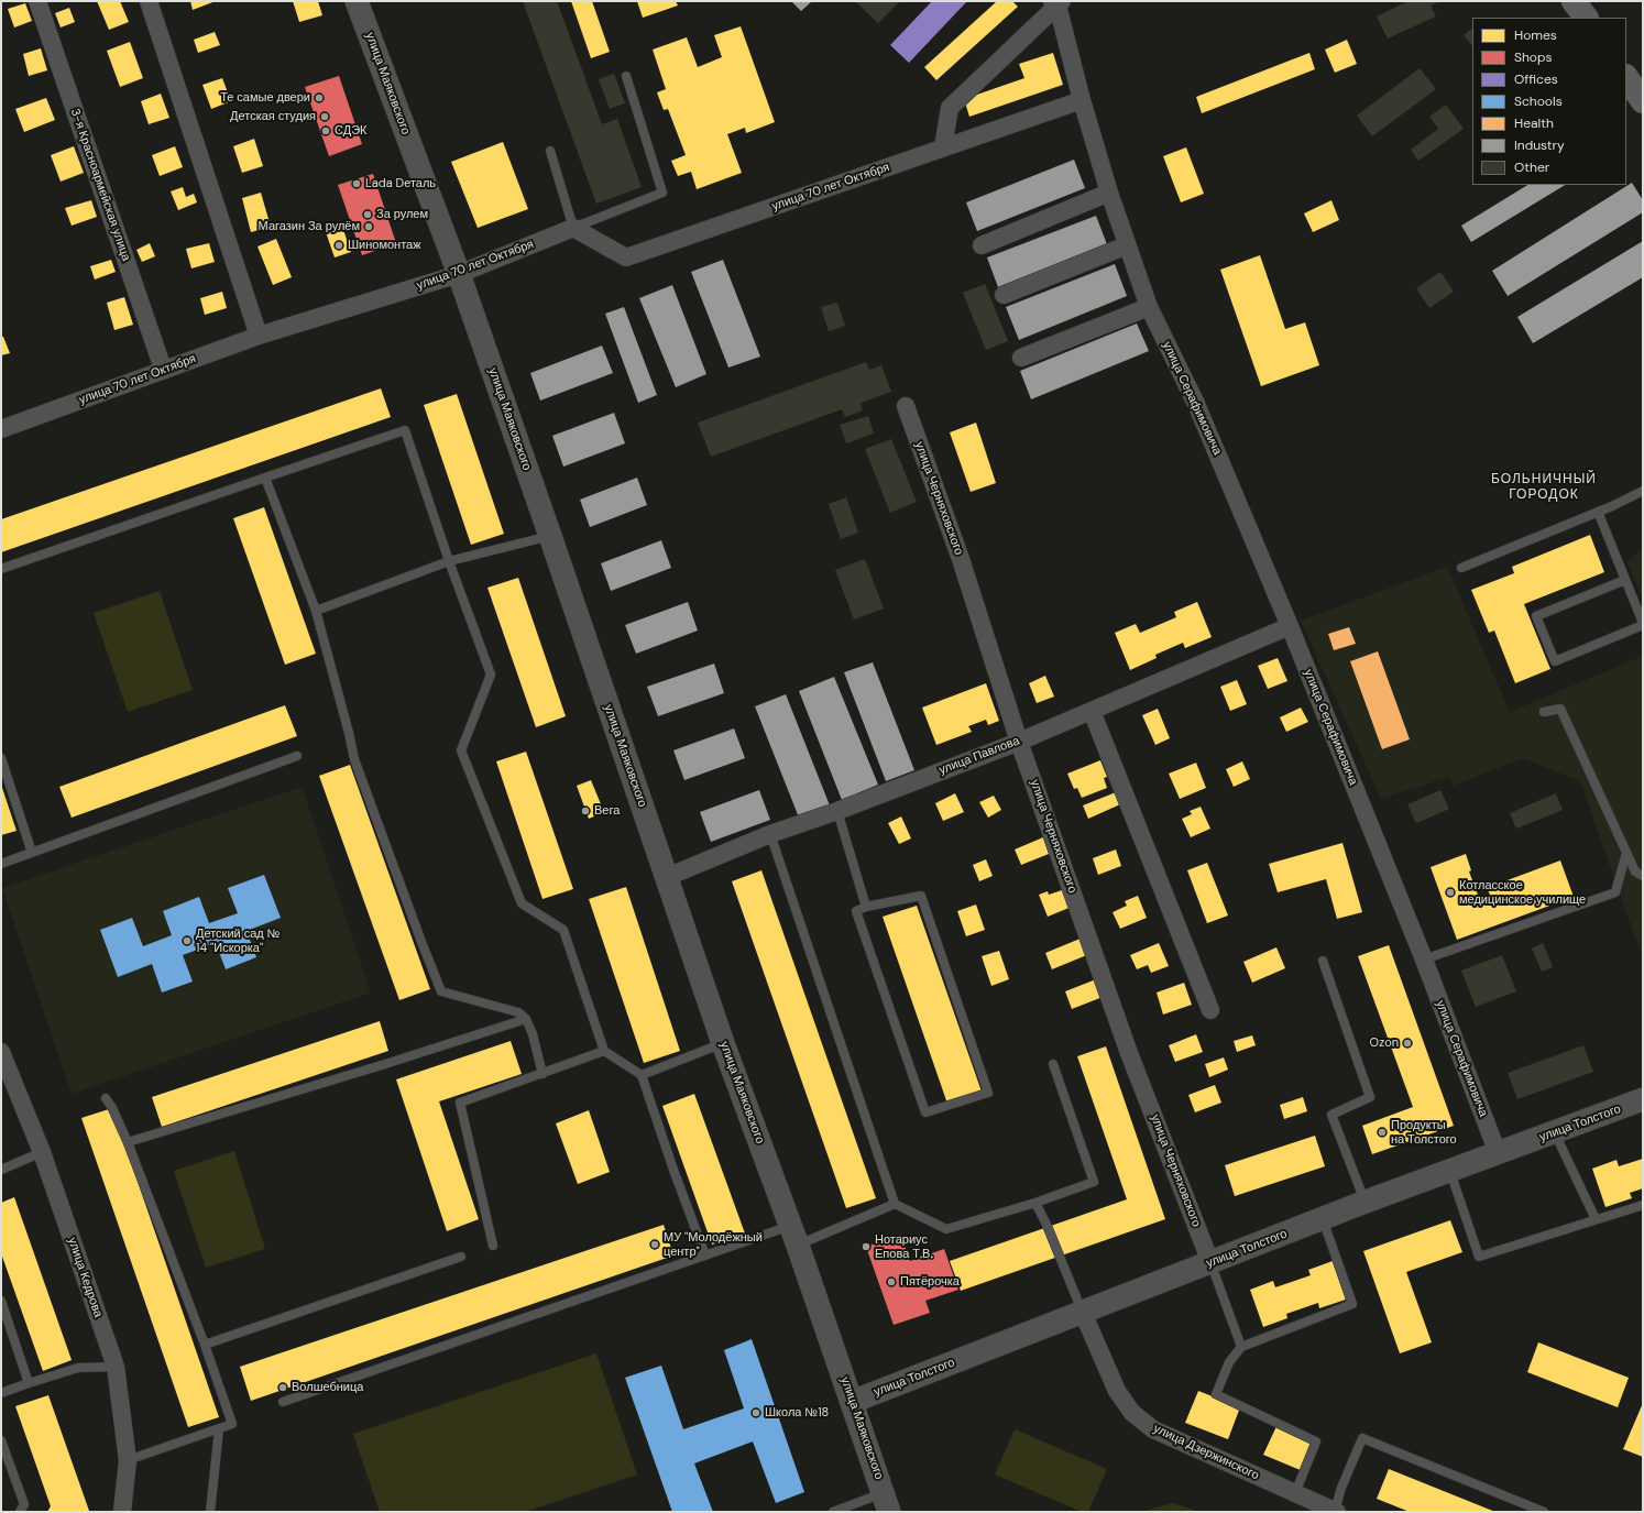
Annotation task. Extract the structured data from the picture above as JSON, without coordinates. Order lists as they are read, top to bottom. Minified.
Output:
{"streets":{"street":["улица Маяковского","3-я Красноармейская улица","улица 70 лет Октября","улица Серафимовича","улица Черняховского","улица Павлова","улица Толстого","улица Кедрова","улица Дзержинского"]},"crossings":[["улица Маяковского","улица 70 лет Октября"],["улица Маяковского","улица Павлова"],["улица Маяковского","улица Толстого"],["3-я Красноармейская улица","улица 70 лет Октября"],["улица 70 лет Октября","улица Серафимовича"],["улица Серафимовича","улица Павлова"],["улица Серафимовича","улица Толстого"],["улица Черняховского","улица Павлова"],["улица Черняховского","улица Толстого"],["улица Толстого","улица Дзержинского"]],"districts":["БОЛЬНИЧНЫЙ ГОРОДОК"],"places":["Те самые двери","Детская студия","СДЭК","Lada Dеталь","За рулем","Магазин За рулём","Шиномонтаж","Вега","Котласское медицинское училище","Детский сад № 14 \"Искорка\"","Ozon","Продукты на Толстого","МУ \"Молодёжный центр\"","Нотариус Епова Т.В.","Пятёрочка","Волшебница","Школа №18"],"legend":["Homes","Shops","Offices","Schools","Health","Industry","Other"]}
